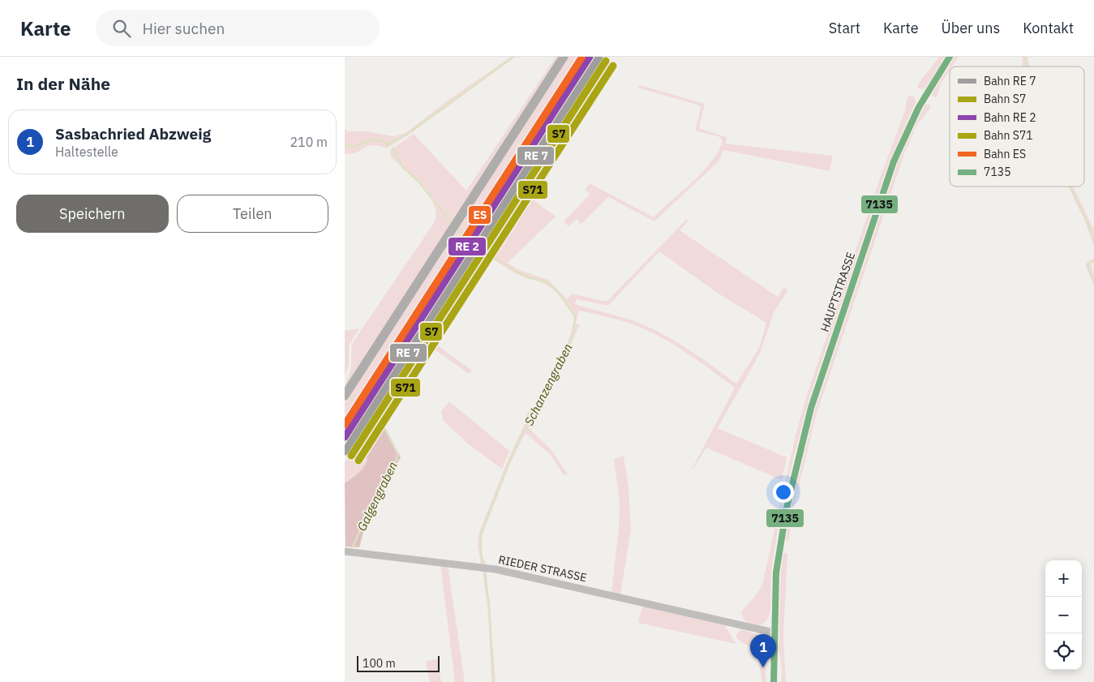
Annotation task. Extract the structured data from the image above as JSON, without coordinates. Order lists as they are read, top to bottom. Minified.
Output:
{"streets":{"street":["HAUPTSTRASSE","RIEDER STRASSE"]},"crossings":[["HAUPTSTRASSE","RIEDER STRASSE"]],"water":["Schanzengraben","Galgengraben"],"lines":["rail line ES","transit line 7135","rail line S7","rail line S71"],"legend":["Bahn RE 7","Bahn S7","Bahn RE 2","Bahn S71","Bahn ES","7135"],"scale_bar":"100 m","page":{"header":"Karte","search":"Hier suchen","nav":["Start","Karte","Über uns","Kontakt"],"heading":"In der Nähe","list":[{"mark":"1","name":"Sasbachried Abzweig","note":"Haltestelle","value":"210 m"}],"buttons":["Speichern","Teilen"],"map_buttons":["+","−"],"pins":"1","scale":"100 m"}}
